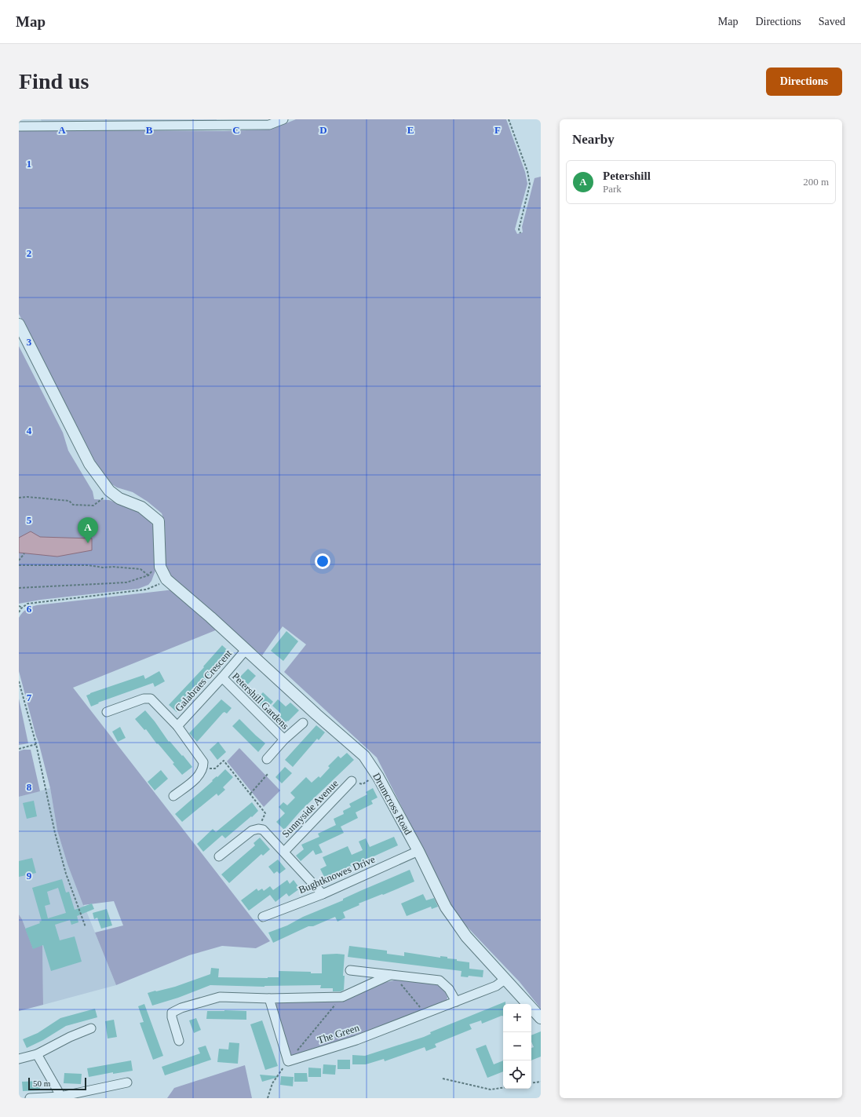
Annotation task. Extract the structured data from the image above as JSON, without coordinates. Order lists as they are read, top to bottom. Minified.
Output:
{"streets":{"street":["Galabraes Crescent","Petershill Gardens","Drumcross Road","Sunnyside Avenue","Bughtknowes Drive","The Green"]},"crossings":[["Galabraes Crescent","Petershill Gardens"],["Galabraes Crescent","Drumcross Road"],["Drumcross Road","Bughtknowes Drive"],["Drumcross Road","The Green"],["Sunnyside Avenue","Bughtknowes Drive"]],"scale_bar":"50 m","page":{"header":"Map","nav":["Map","Directions","Saved"],"buttons":"Directions","title":"Find us","heading":"Nearby","list":[{"mark":"A","name":"Petershill","note":"Park","value":"200 m"}],"pins":"A","map_buttons":["+","−"],"scale":"50 m"},"grid":{"columns":["A","B","C","D","E","F"],"rows":["1","2","3","4","5","6","7","8","9"]}}
